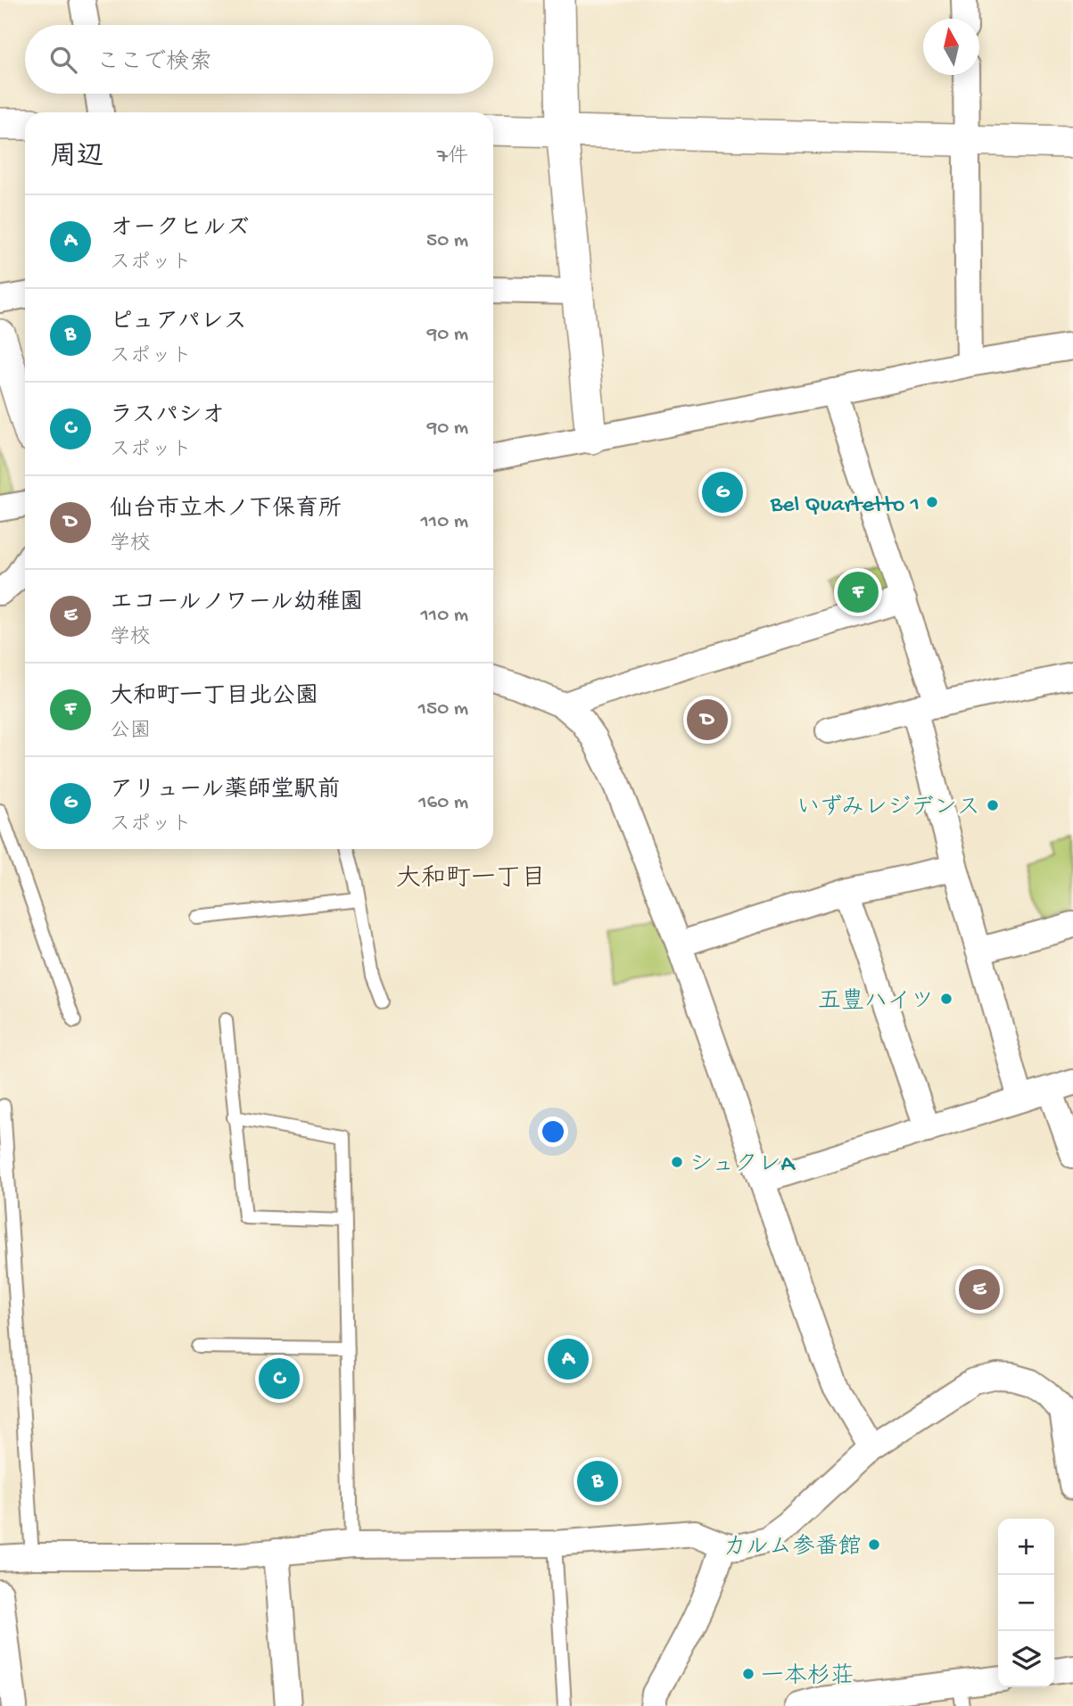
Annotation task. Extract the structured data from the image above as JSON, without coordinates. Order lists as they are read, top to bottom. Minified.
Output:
{"districts":["大和町一丁目"],"places":["Bel Quartetto 1","いずみレジデンス","五豊ハイツ","シュクレA","カルム参番館","一本杉荘"],"north":"top","page":{"search":"ここで検索","heading":["周辺","7件"],"list":[{"mark":"A","name":"オークヒルズ","note":"スポット","value":"50 m"},{"mark":"B","name":"ピュアパレス","note":"スポット","value":"90 m"},{"mark":"C","name":"ラスパシオ","note":"スポット","value":"90 m"},{"mark":"D","name":"仙台市立木ノ下保育所","note":"学校","value":"110 m"},{"mark":"E","name":"エコールノワール幼稚園","note":"学校","value":"110 m"},{"mark":"F","name":"大和町一丁目北公園","note":"公園","value":"150 m"},{"mark":"G","name":"アリュール薬師堂駅前","note":"スポット","value":"160 m"}],"pins":["G","F","D","E","A","C","B"],"map_buttons":["+","−"]}}
